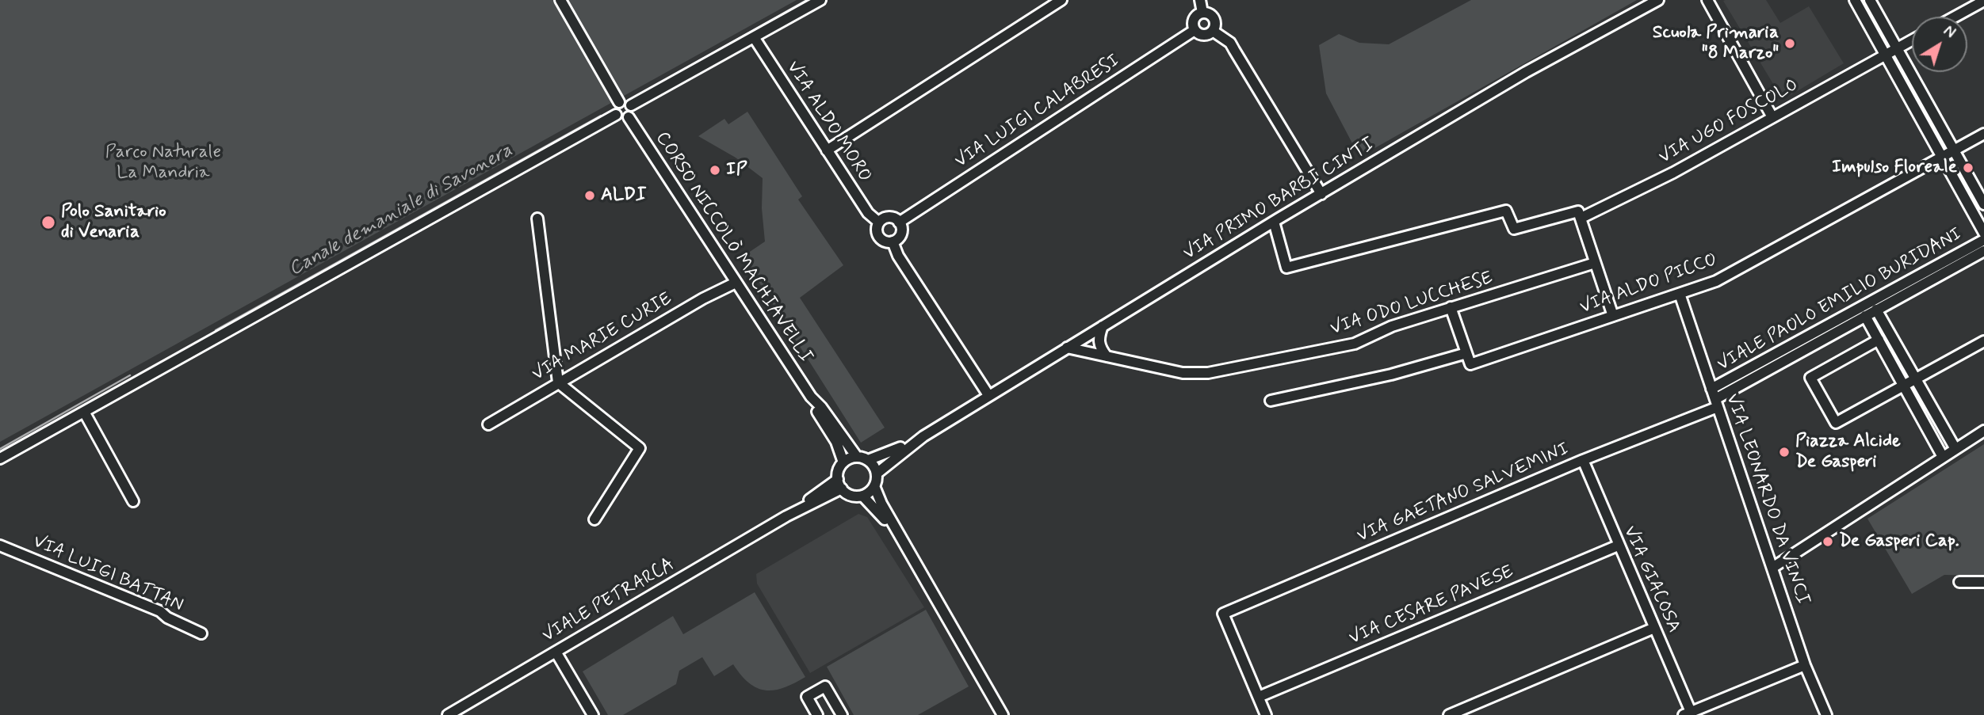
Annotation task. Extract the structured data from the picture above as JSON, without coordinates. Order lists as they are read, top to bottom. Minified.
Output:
{"streets":{"street":["VIA LUIGI CALABRESI","VIA ALDO MORO","VIA UGO FOSCOLO","VIA PRIMO BARBI CINTI","CORSO NICCOLÒ MACHIAVELLI","VIA ALDO PICCO","VIALE PAOLO EMILIO BURIDANI","VIA ODO LUCCHESE","VIA MARIE CURIE","VIA GAETANO SALVEMINI","VIA LEONARDO DA VINCI","VIA LUIGI BATTAN","VIA GIACOSA","VIALE PETRARCA","VIA CESARE PAVESE"]},"crossings":[["VIA LUIGI CALABRESI","VIA ALDO MORO"],["VIA UGO FOSCOLO","VIA PRIMO BARBI CINTI"],["VIA PRIMO BARBI CINTI","CORSO NICCOLÒ MACHIAVELLI"],["VIA PRIMO BARBI CINTI","VIALE PETRARCA"],["CORSO NICCOLÒ MACHIAVELLI","VIA MARIE CURIE"],["CORSO NICCOLÒ MACHIAVELLI","VIALE PETRARCA"],["VIA ALDO PICCO","VIA LEONARDO DA VINCI"],["VIALE PAOLO EMILIO BURIDANI","VIA GAETANO SALVEMINI"],["VIALE PAOLO EMILIO BURIDANI","VIA LEONARDO DA VINCI"],["VIA GAETANO SALVEMINI","VIA LEONARDO DA VINCI"],["VIA GAETANO SALVEMINI","VIA GIACOSA"],["VIA GAETANO SALVEMINI","VIA CESARE PAVESE"],["VIA GIACOSA","VIA CESARE PAVESE"]],"water":["Canale demaniale di Savonera"],"parks":["Parco Naturale La Mandria"],"places":["Scuola Primaria \"8 Marzo\"","Impulso Floreale","IP","ALDI","Polo Sanitario di Venaria","Piazza Alcide De Gasperi","De Gasperi Cap."],"north":"top right"}
